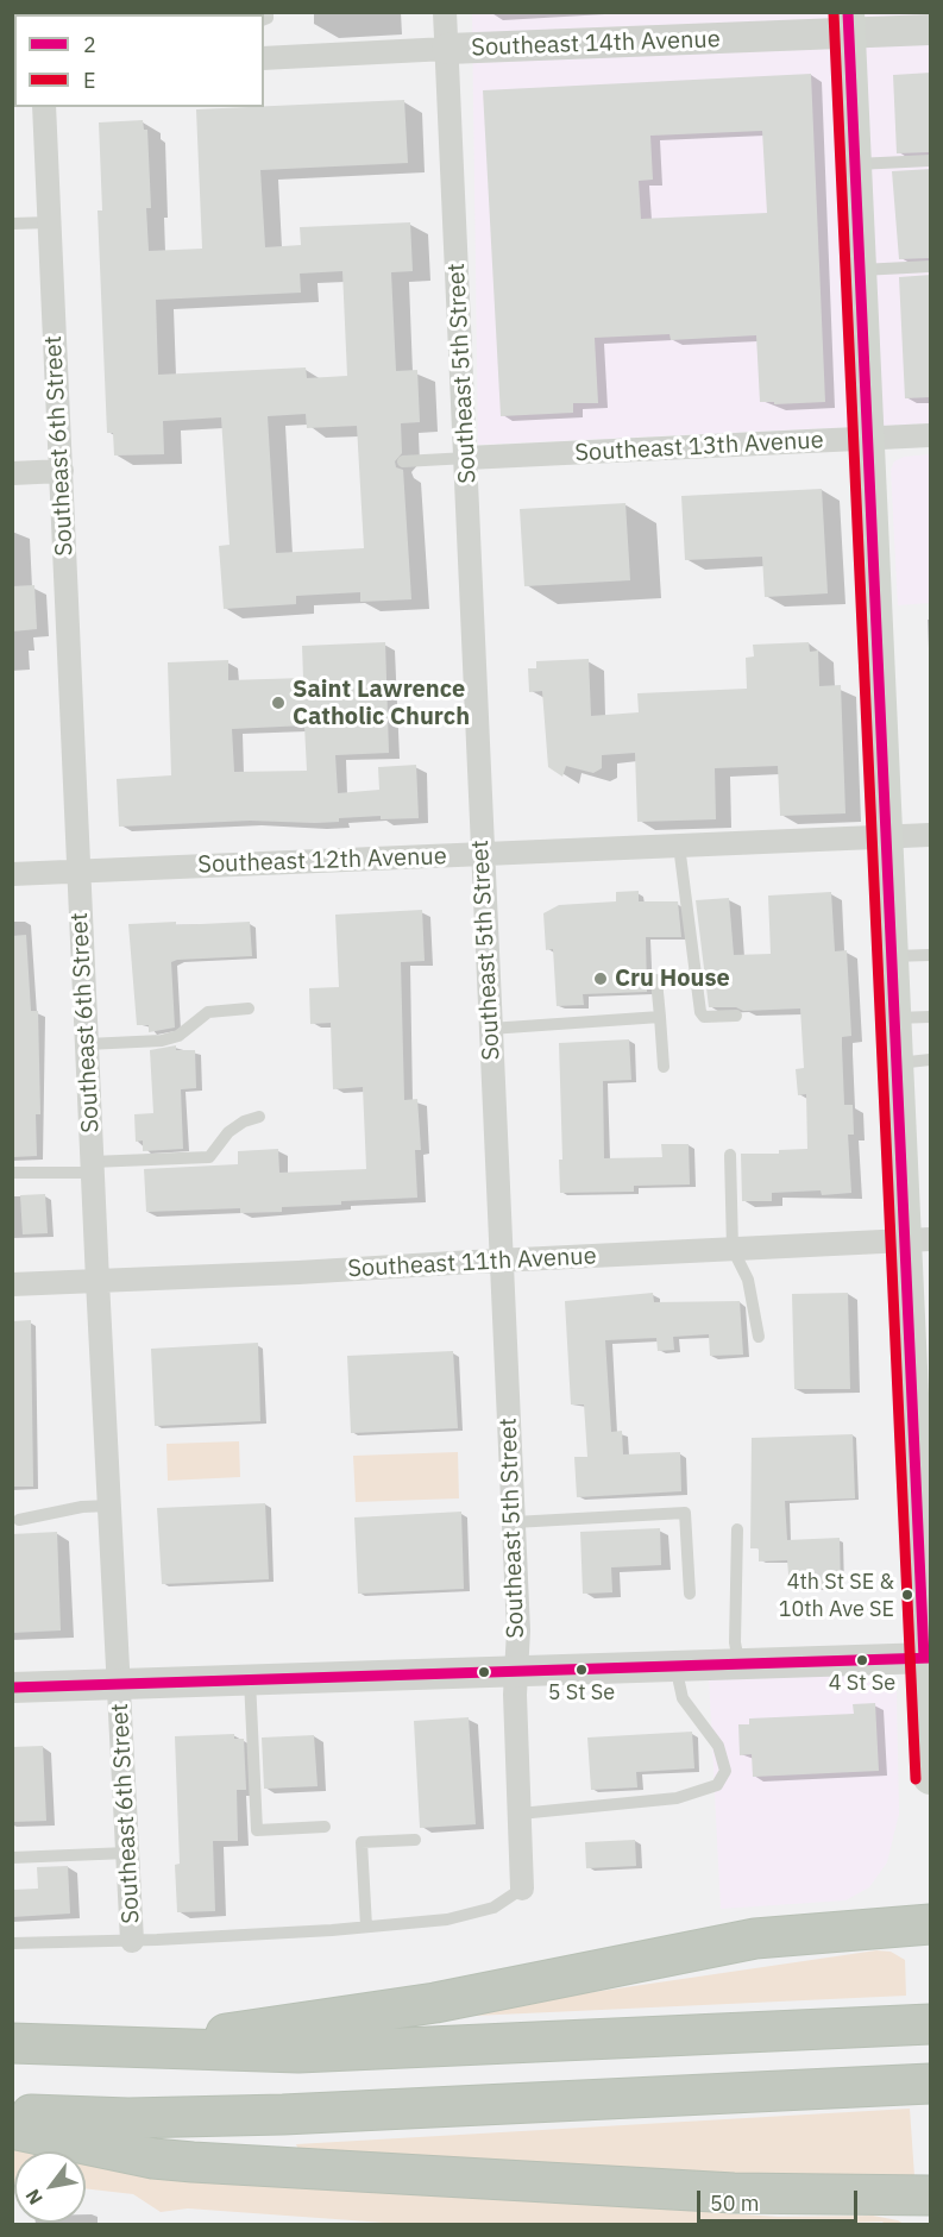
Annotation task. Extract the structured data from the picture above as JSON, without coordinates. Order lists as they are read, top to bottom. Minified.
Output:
{"streets":{"street":["Southeast 14th Avenue","Southeast 5th Street","Southeast 6th Street","Southeast 13th Avenue","Southeast 12th Avenue","Southeast 11th Avenue"]},"crossings":[["Southeast 14th Avenue","Southeast 5th Street"],["Southeast 5th Street","Southeast 13th Avenue"],["Southeast 5th Street","Southeast 12th Avenue"],["Southeast 5th Street","Southeast 11th Avenue"],["Southeast 6th Street","Southeast 12th Avenue"],["Southeast 6th Street","Southeast 11th Avenue"]],"places":["Saint Lawrence Catholic Church","Cru House","4th St SE & 10th Ave SE","4 St Se","5 St Se"],"lines":["transit line 2","transit line E"],"legend":["2","E"],"scale_bar":"50 m","north":"bottom left"}
